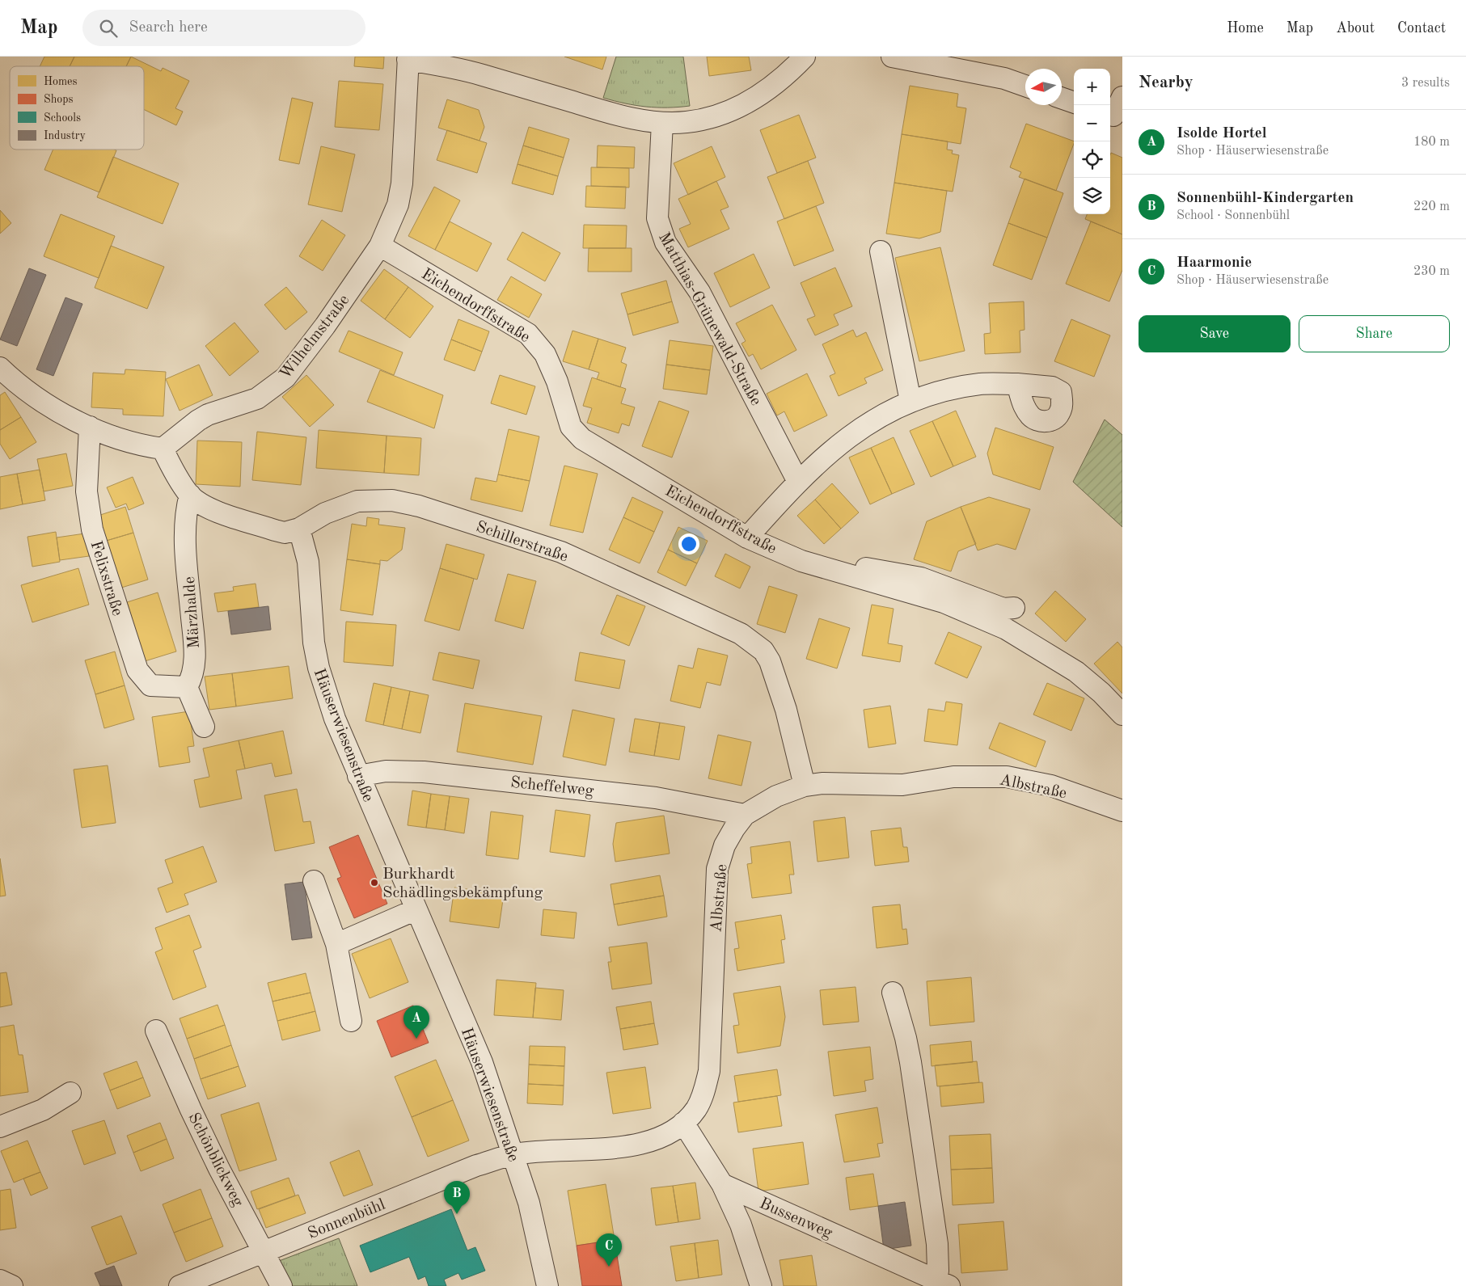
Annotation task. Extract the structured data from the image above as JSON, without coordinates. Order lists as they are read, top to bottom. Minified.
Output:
{"streets":{"street":["Eichendorffstraße","Matthias-Grünewald-Straße","Wilhelmstraße","Schillerstraße","Felixstraße","Märzhalde","Häuserwiesenstraße","Scheffelweg","Albstraße","Schönblickweg","Bussenweg","Sonnenbühl"]},"crossings":[["Eichendorffstraße","Wilhelmstraße"],["Wilhelmstraße","Schillerstraße"],["Schillerstraße","Märzhalde"],["Schillerstraße","Häuserwiesenstraße"],["Schillerstraße","Albstraße"],["Felixstraße","Märzhalde"],["Häuserwiesenstraße","Scheffelweg"],["Häuserwiesenstraße","Albstraße"],["Häuserwiesenstraße","Sonnenbühl"],["Scheffelweg","Albstraße"],["Albstraße","Sonnenbühl"],["Schönblickweg","Sonnenbühl"]],"places":["Burkhardt Schädlingsbekämpfung"],"legend":["Homes","Shops","Schools","Industry"],"north":"left","page":{"header":"Map","search":"Search here","nav":["Home","Map","About","Contact"],"heading":["Nearby","3 results"],"map_buttons":["+","−"],"list":[{"mark":"A","name":"Isolde Hortel","note":"Shop · Häuserwiesenstraße","value":"180 m"},{"mark":"B","name":"Sonnenbühl-Kindergarten","note":"School · Sonnenbühl","value":"220 m"},{"mark":"C","name":"Haarmonie","note":"Shop · Häuserwiesenstraße","value":"230 m"}],"buttons":["Save","Share"],"pins":["A","B","C"]}}
